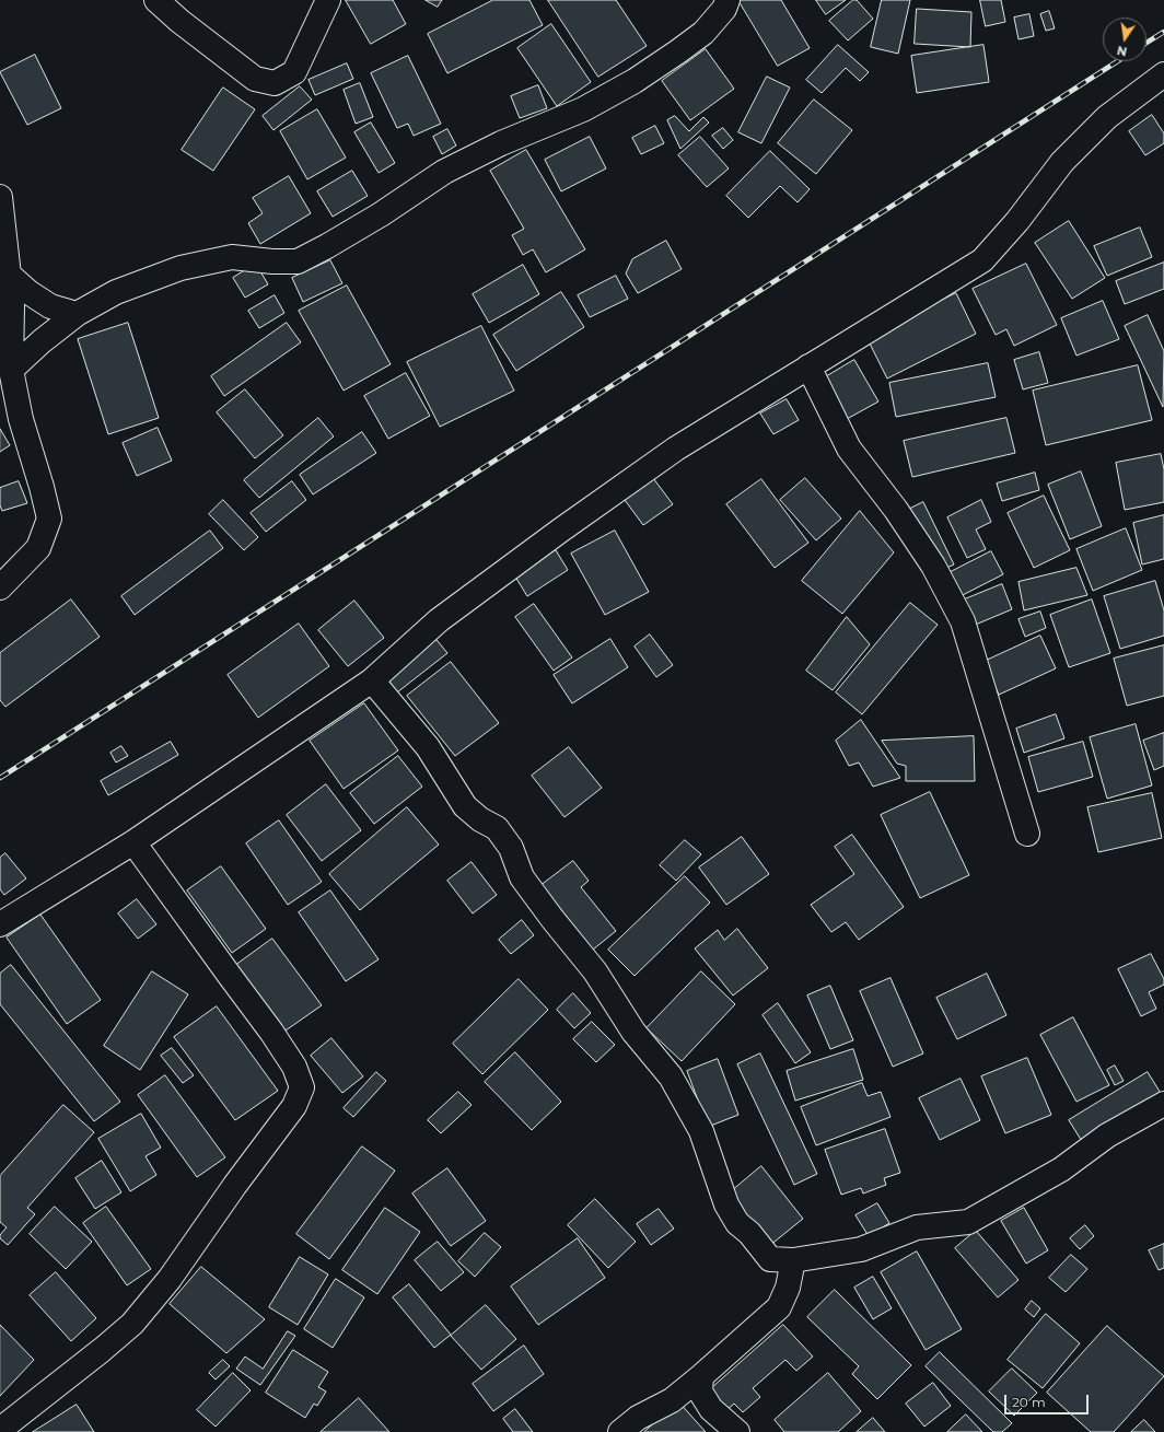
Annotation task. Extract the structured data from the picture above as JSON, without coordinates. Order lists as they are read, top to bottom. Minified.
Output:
{"scale_bar":"20 m","north":"bottom"}
